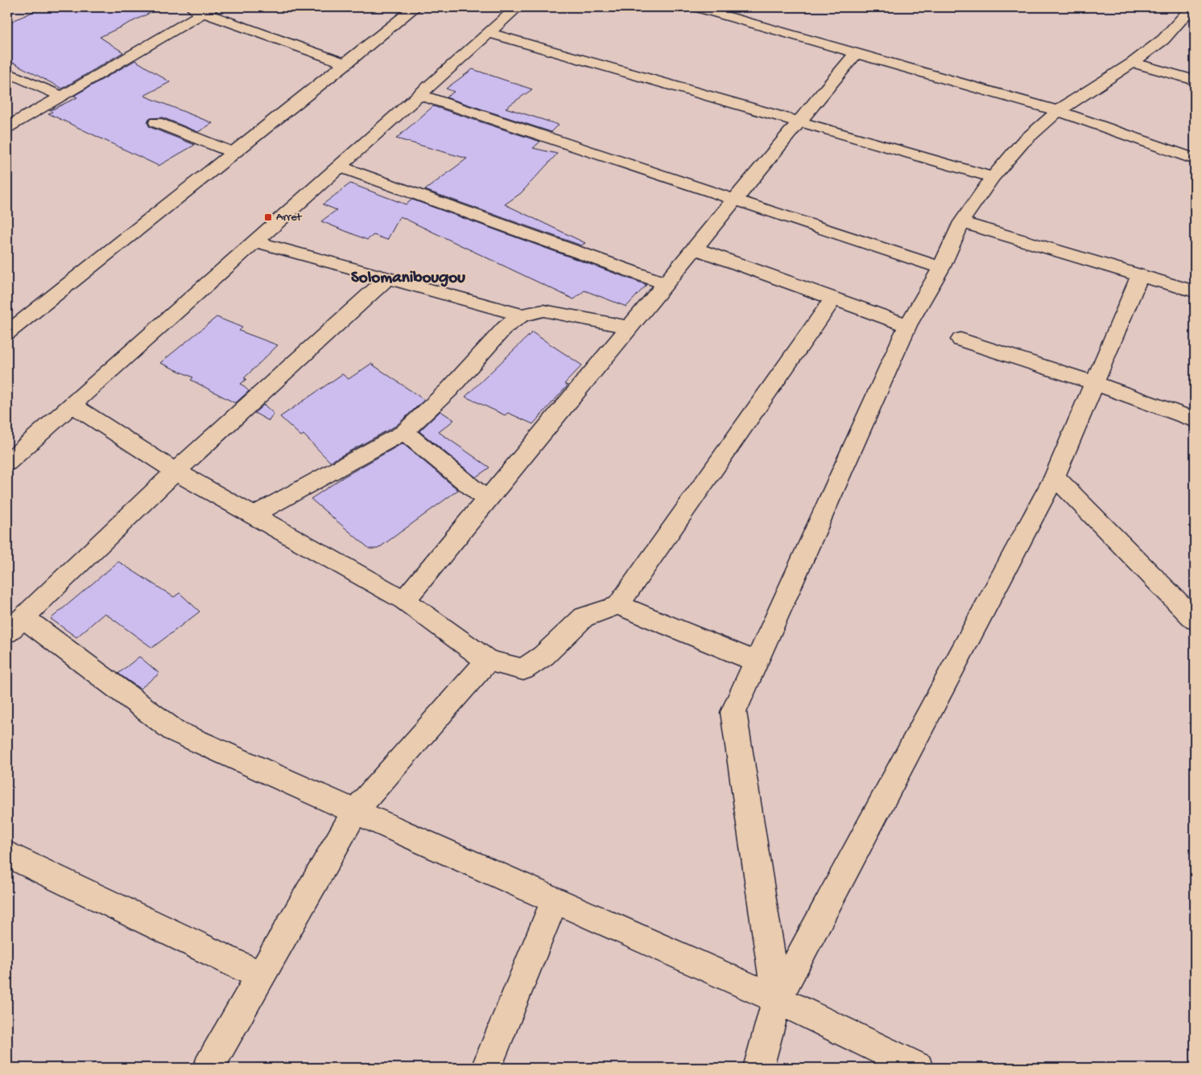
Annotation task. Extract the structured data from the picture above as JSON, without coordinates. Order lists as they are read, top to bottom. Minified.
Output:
{"districts":["Solomanibougou"],"places":{"transit":["Arret"]}}
